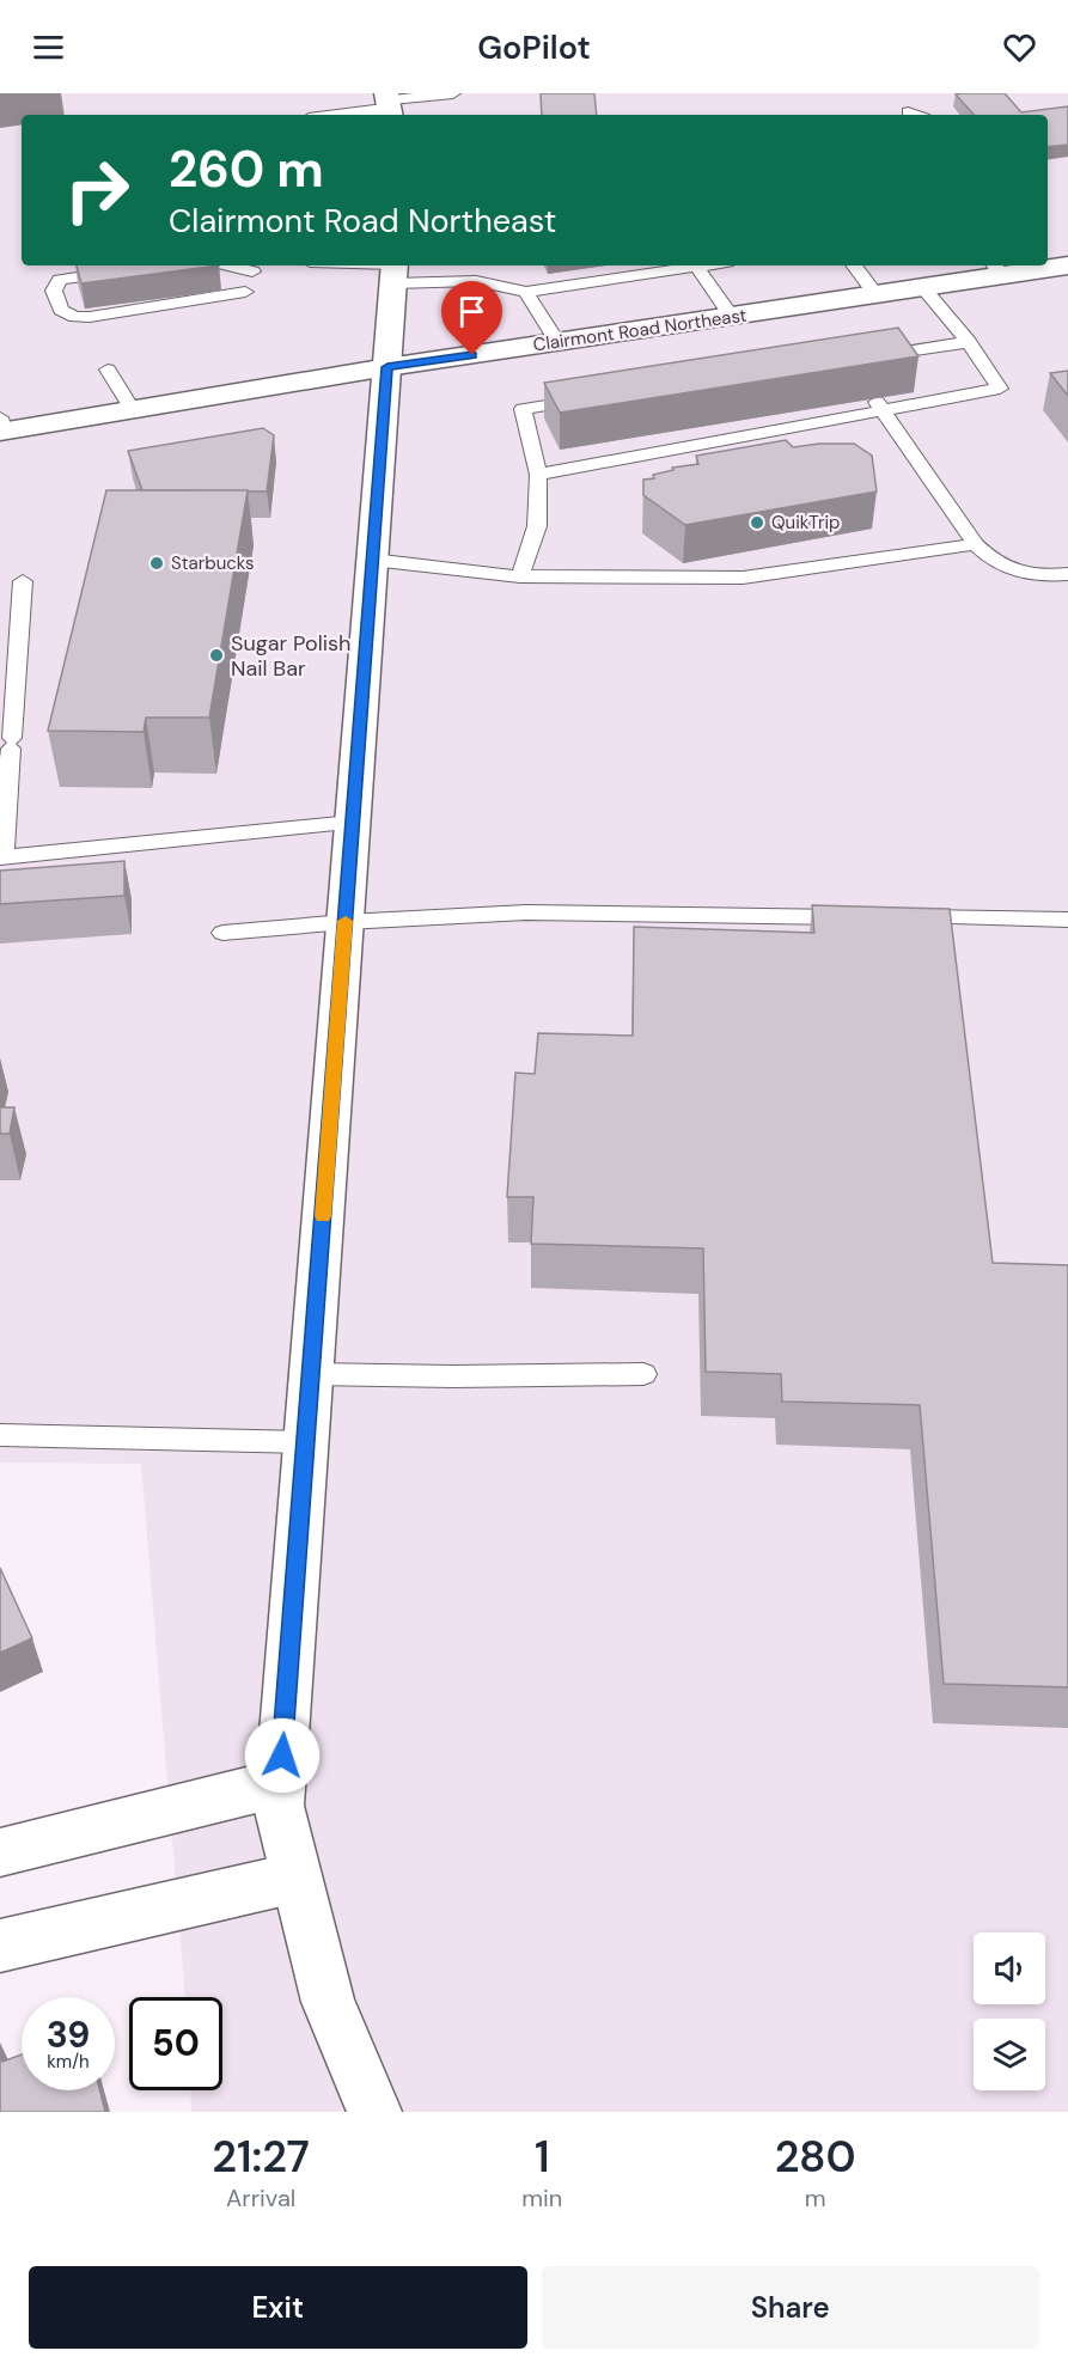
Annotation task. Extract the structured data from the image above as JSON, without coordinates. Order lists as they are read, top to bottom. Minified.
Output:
{"streets":{"main road":["Clairmont Road Northeast"]},"places":["QuikTrip","Starbucks","Sugar Polish Nail Bar"],"page":{"header":"GoPilot","turn":["260 m","Clairmont Road Northeast"],"speed":"39 km/h","limit":"50","eta":["21:27","Arrival","1","min","280","m"],"buttons":["Exit","Share"]}}
